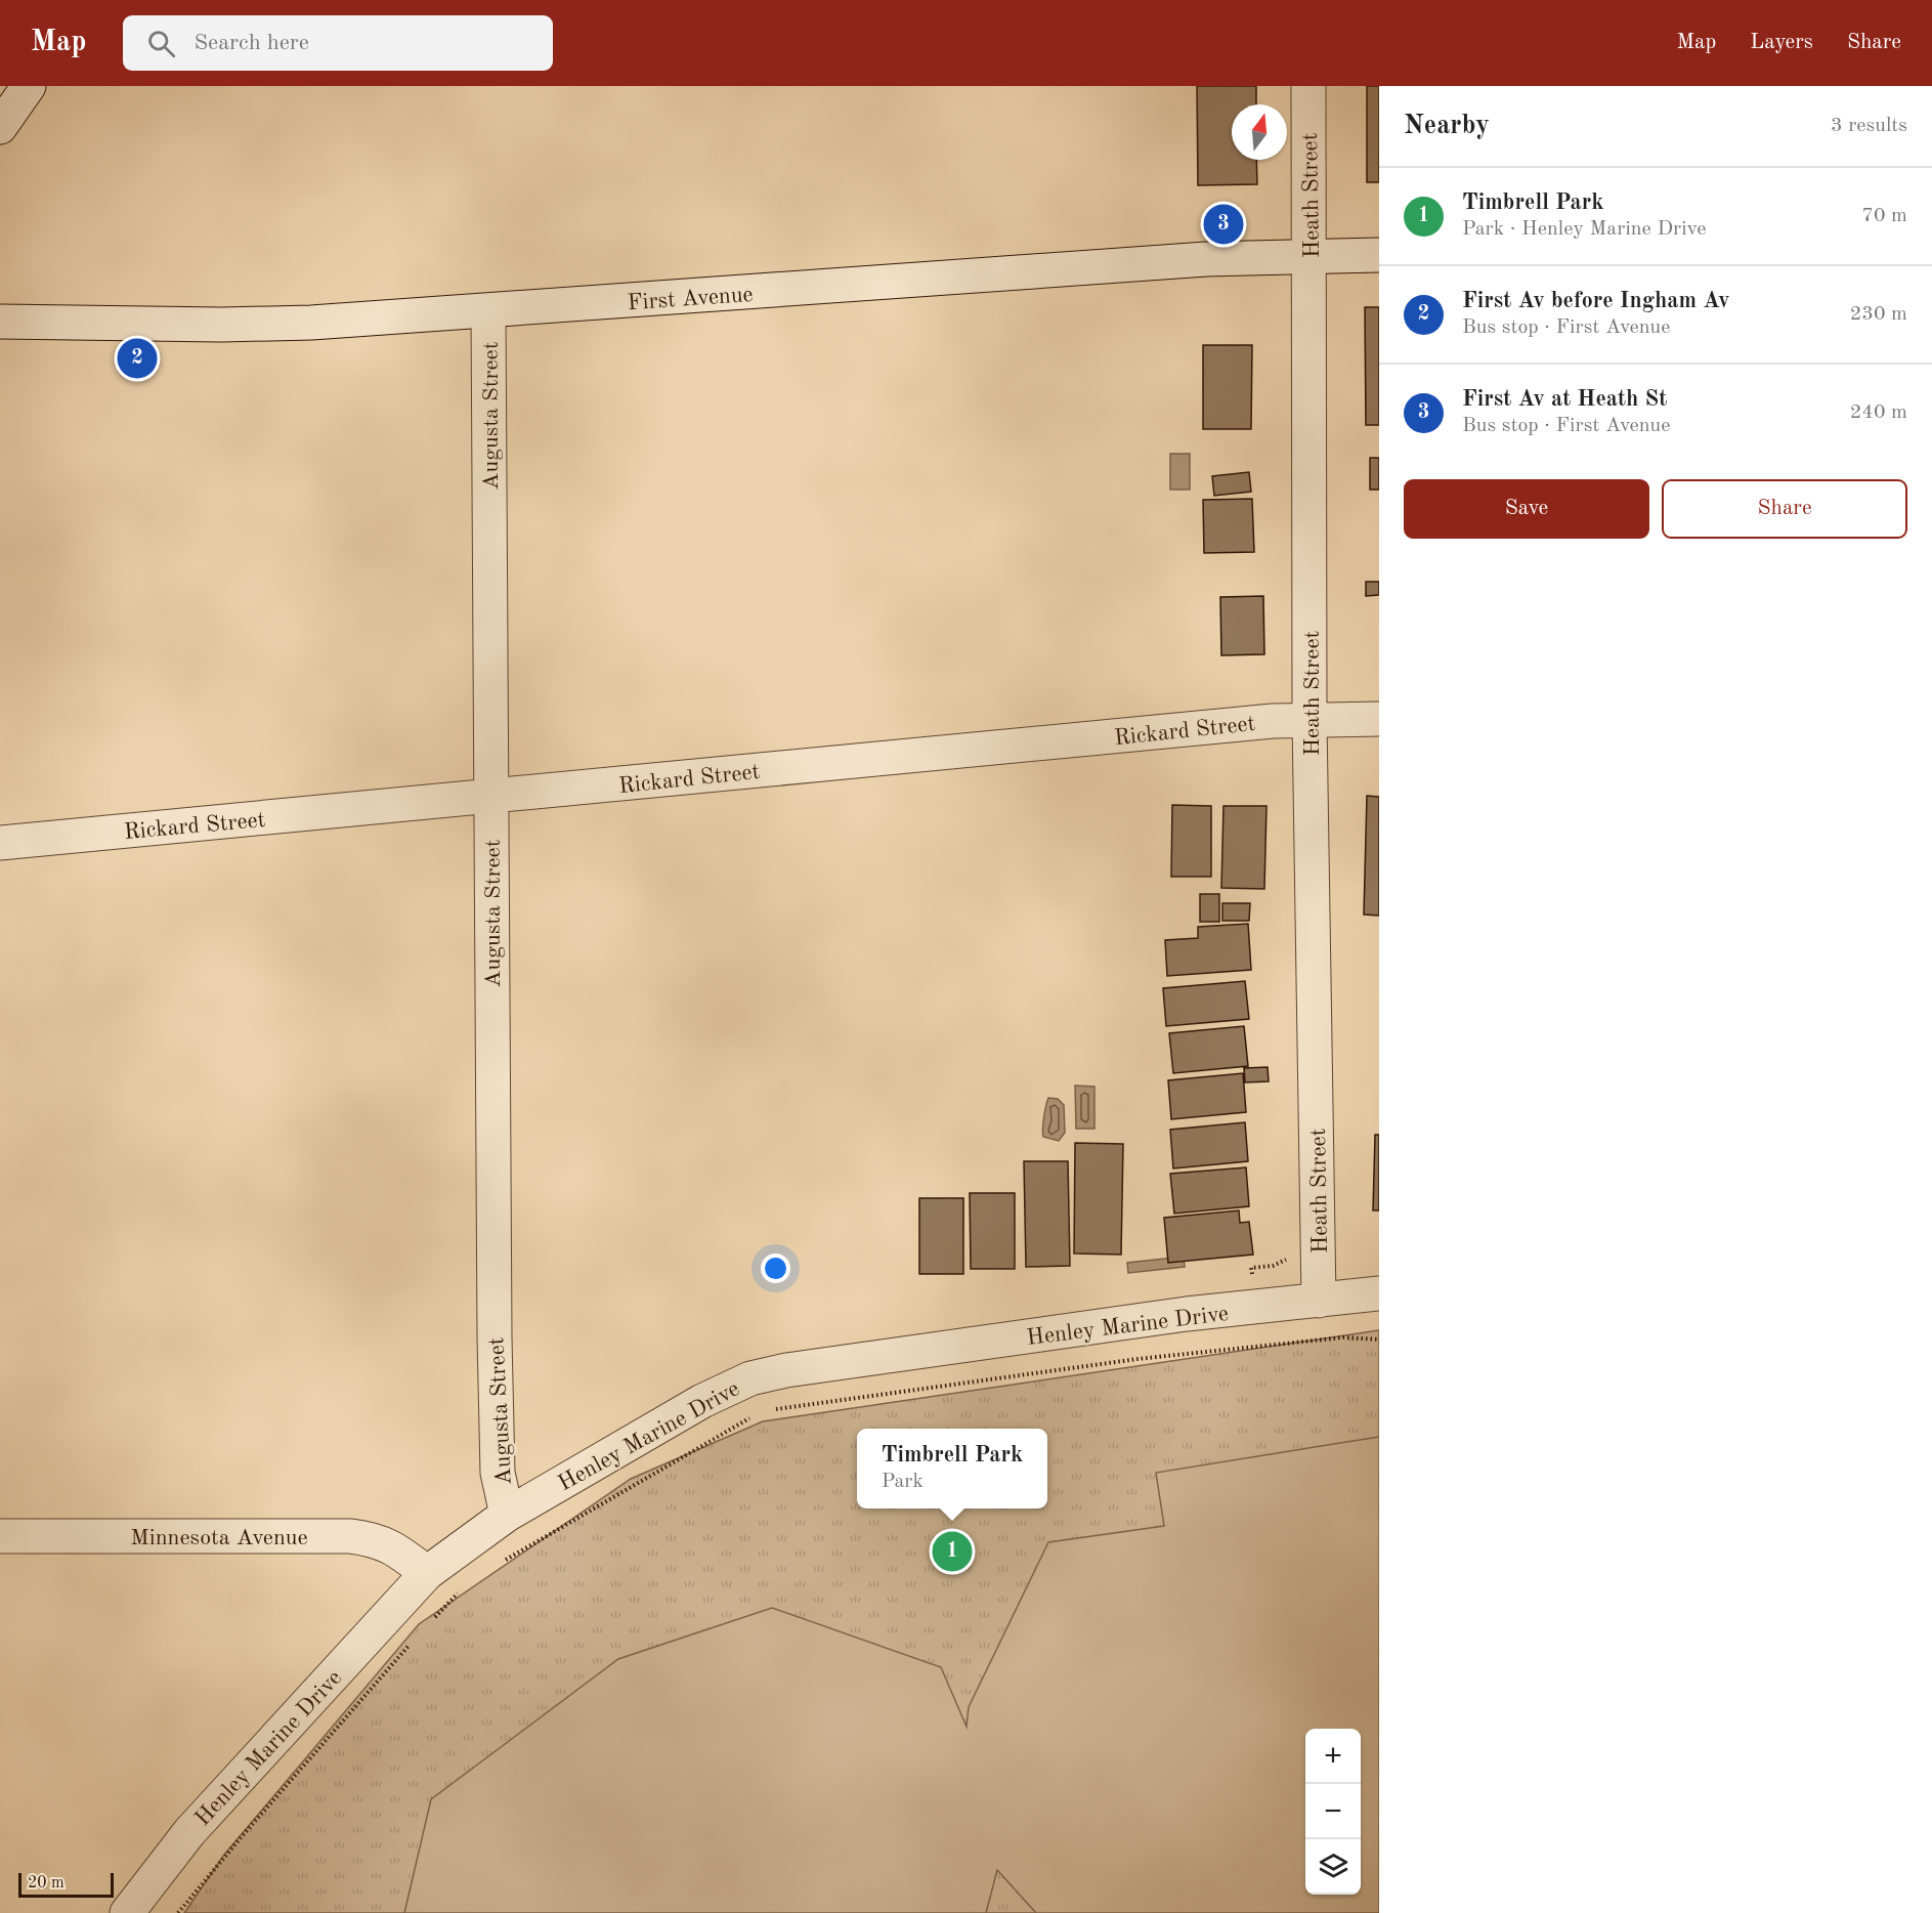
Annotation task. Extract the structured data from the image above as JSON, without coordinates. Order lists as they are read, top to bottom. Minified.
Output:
{"streets":{"street":["Heath Street","First Avenue","Augusta Street","Rickard Street","Henley Marine Drive","Minnesota Avenue"]},"crossings":[["Heath Street","First Avenue"],["Heath Street","Rickard Street"],["Heath Street","Henley Marine Drive"],["First Avenue","Augusta Street"],["Augusta Street","Rickard Street"],["Augusta Street","Henley Marine Drive"],["Henley Marine Drive","Minnesota Avenue"]],"scale_bar":"20 m","north":"top","page":{"header":"Map","search":"Search here","nav":["Map","Layers","Share"],"heading":["Nearby","3 results"],"list":[{"mark":"1","name":"Timbrell Park","note":"Park · Henley Marine Drive","value":"70 m"},{"mark":"2","name":"First Av before Ingham Av","note":"Bus stop · First Avenue","value":"230 m"},{"mark":"3","name":"First Av at Heath St","note":"Bus stop · First Avenue","value":"240 m"}],"pins":["3","2","1"],"buttons":["Save","Share"],"popup":["Timbrell Park","Park"],"map_buttons":["+","−"],"scale":"20 m"}}
